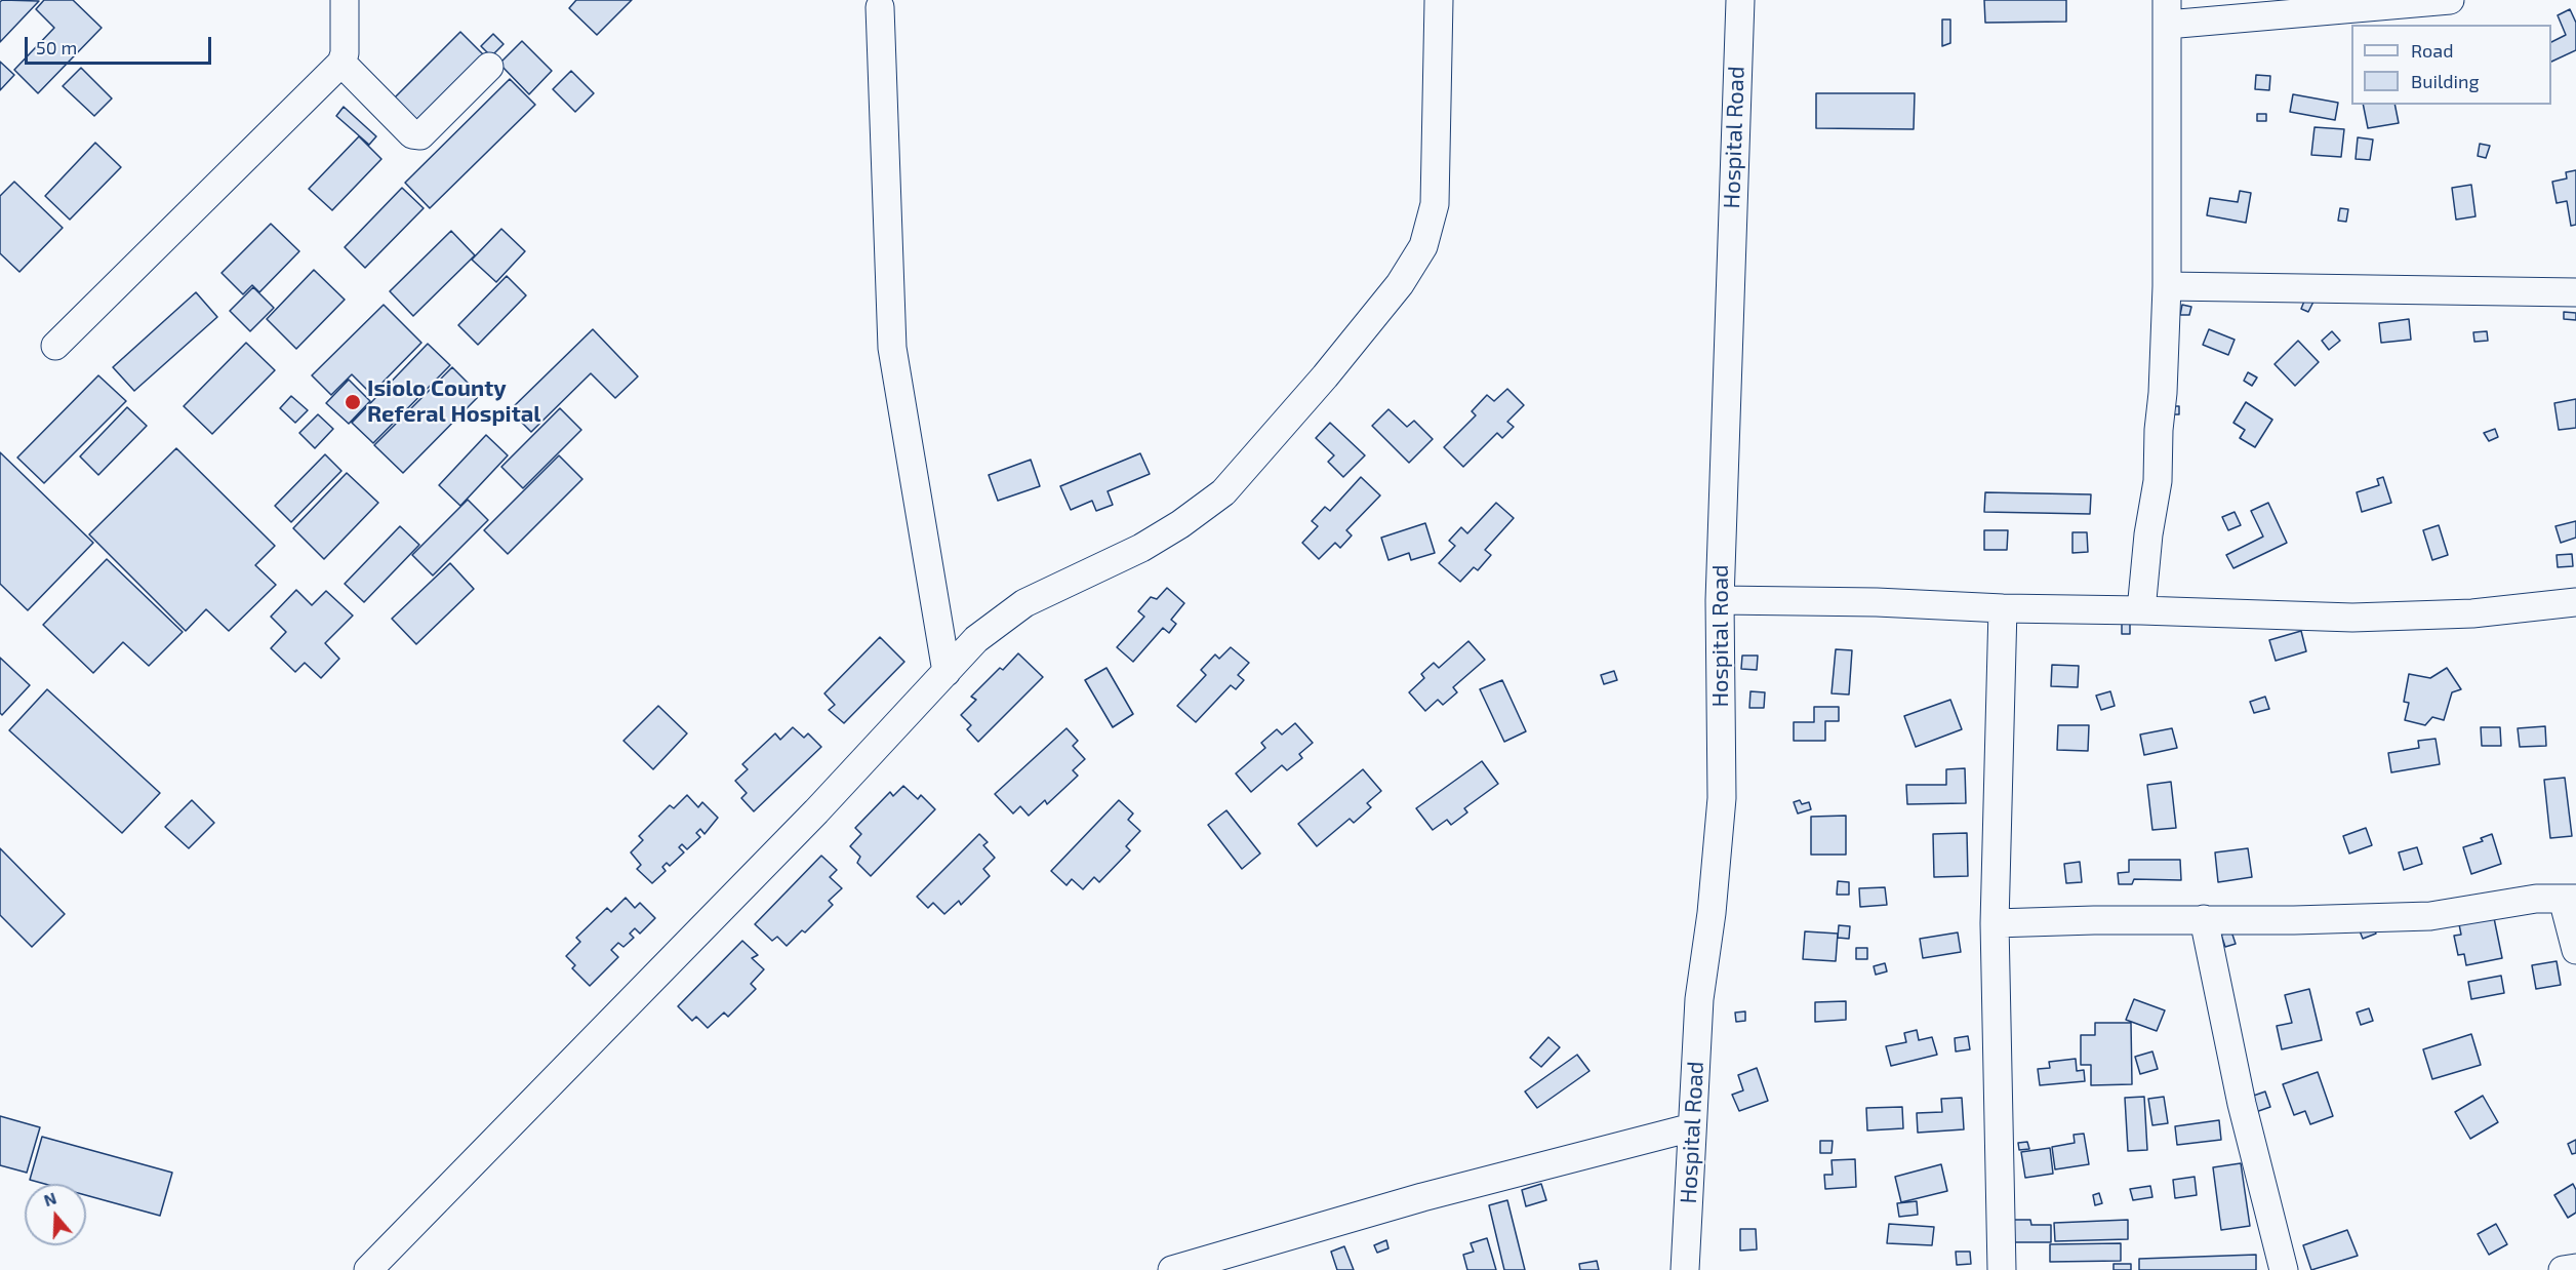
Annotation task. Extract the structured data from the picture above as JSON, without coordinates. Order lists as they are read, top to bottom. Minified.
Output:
{"streets":{"street":["Hospital Road"]},"places":["Isiolo County Referal Hospital"],"legend":["Road","Building"],"scale_bar":"50 m","north":"top"}
